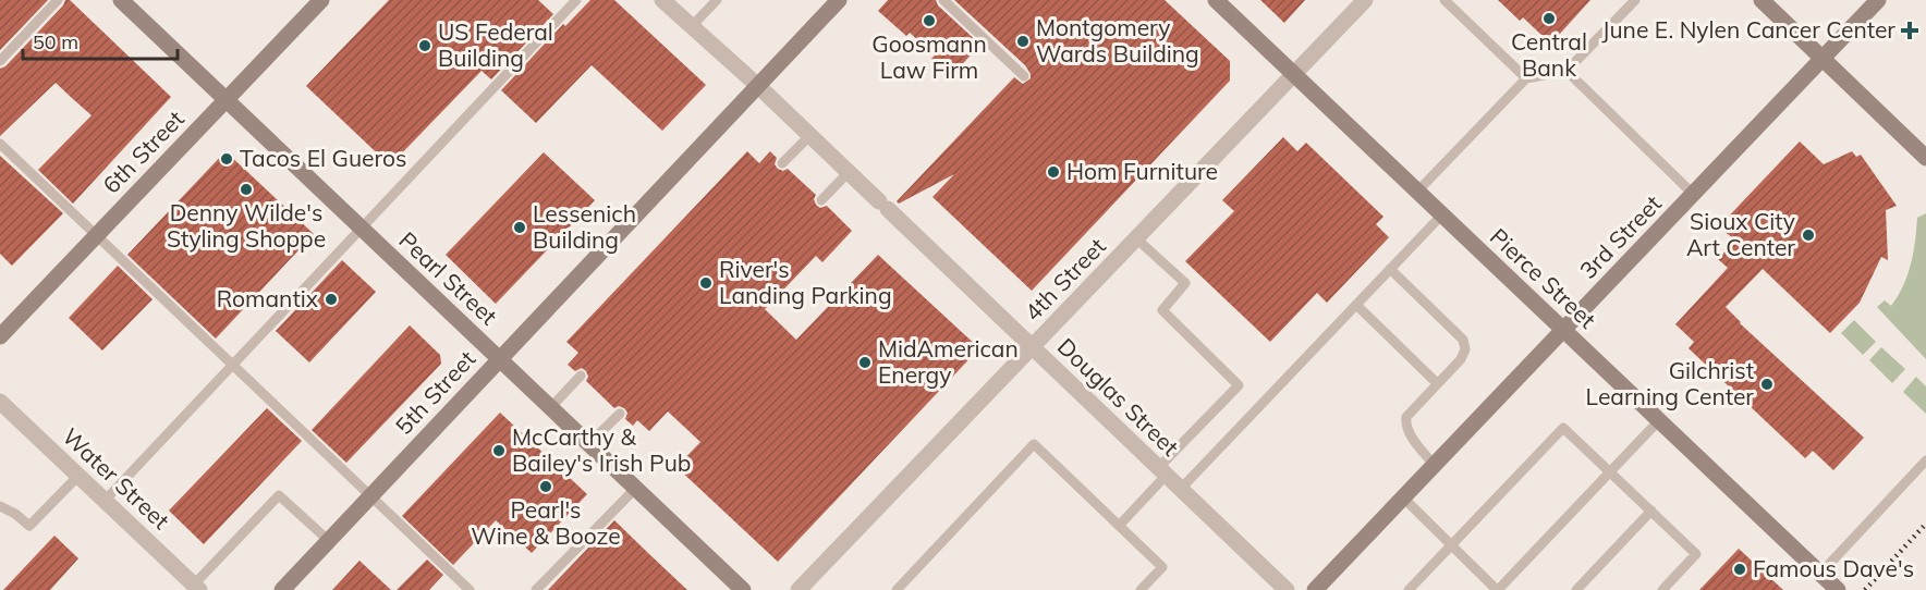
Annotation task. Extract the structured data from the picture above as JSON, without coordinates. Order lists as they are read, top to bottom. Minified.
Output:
{"streets":{"main road":["6th Street","3rd Street","Pearl Street","Pierce Street","5th Street"],"street":["4th Street","Douglas Street","Water Street"]},"crossings":[["6th Street","Pearl Street"],["3rd Street","Pierce Street"],["Pearl Street","5th Street"],["Pierce Street","4th Street"],["4th Street","Douglas Street"],["5th Street","Douglas Street"]],"places":{"other":["Central Bank","Goosmann Law Firm","Montgomery Wards Building","US Federal Building","Tacos El Gueros","Hom Furniture","Denny Wilde's Styling Shoppe","Lessenich Building","Sioux City Art Center","River's Landing Parking","Romantix","MidAmerican Energy","Gilchrist Learning Center","McCarthy & Bailey's Irish Pub","Pearl's Wine & Booze","Famous Dave's"],"health":["June E. Nylen Cancer Center"]},"scale_bar":"50 m"}
